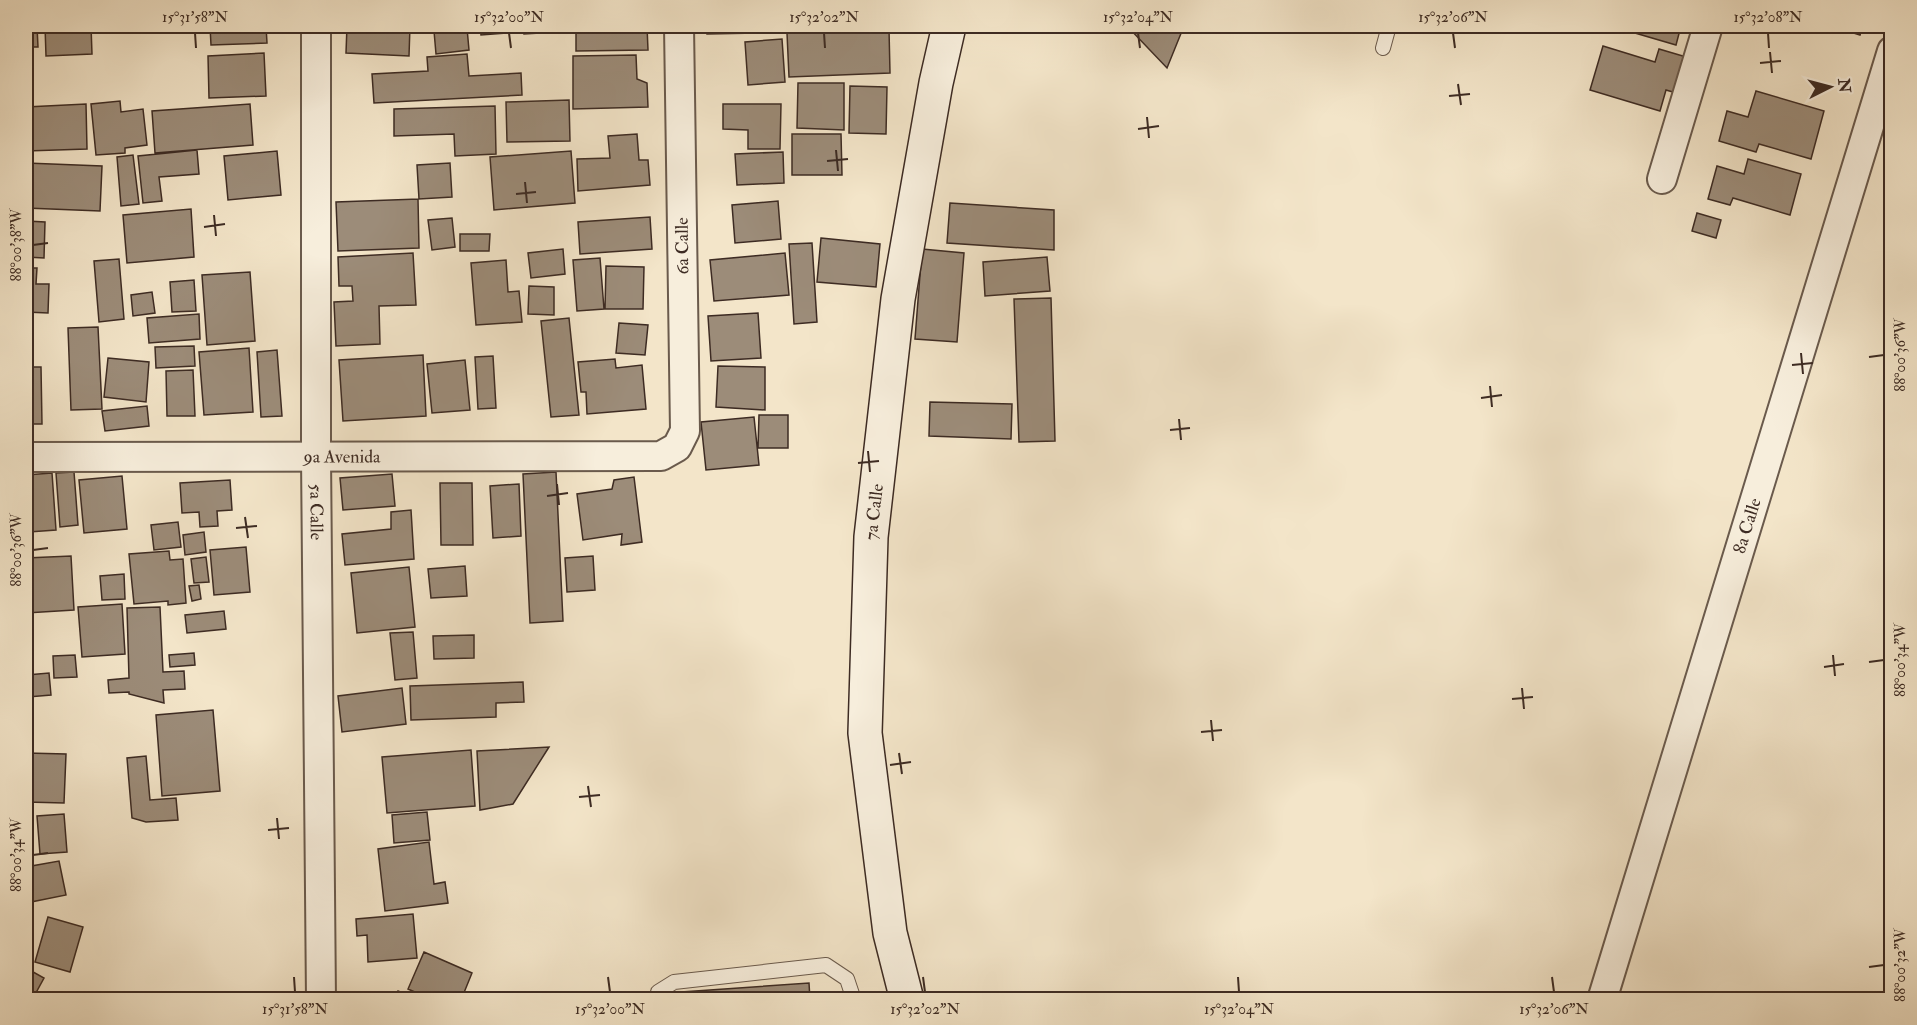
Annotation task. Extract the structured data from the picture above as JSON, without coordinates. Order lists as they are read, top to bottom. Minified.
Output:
{"streets":{"street":["6a Calle","9a Avenida","7a Calle","5a Calle","8a Calle"]},"crossings":[["6a Calle","9a Avenida"],["9a Avenida","5a Calle"]],"north":"right","coordinates":["15°31'58\"N","15°32'00\"N","15°32'02\"N","15°32'04\"N","15°32'06\"N","15°32'08\"N","88°00'38\"W","88°00'36\"W","88°00'34\"W","88°00'32\"W"]}
